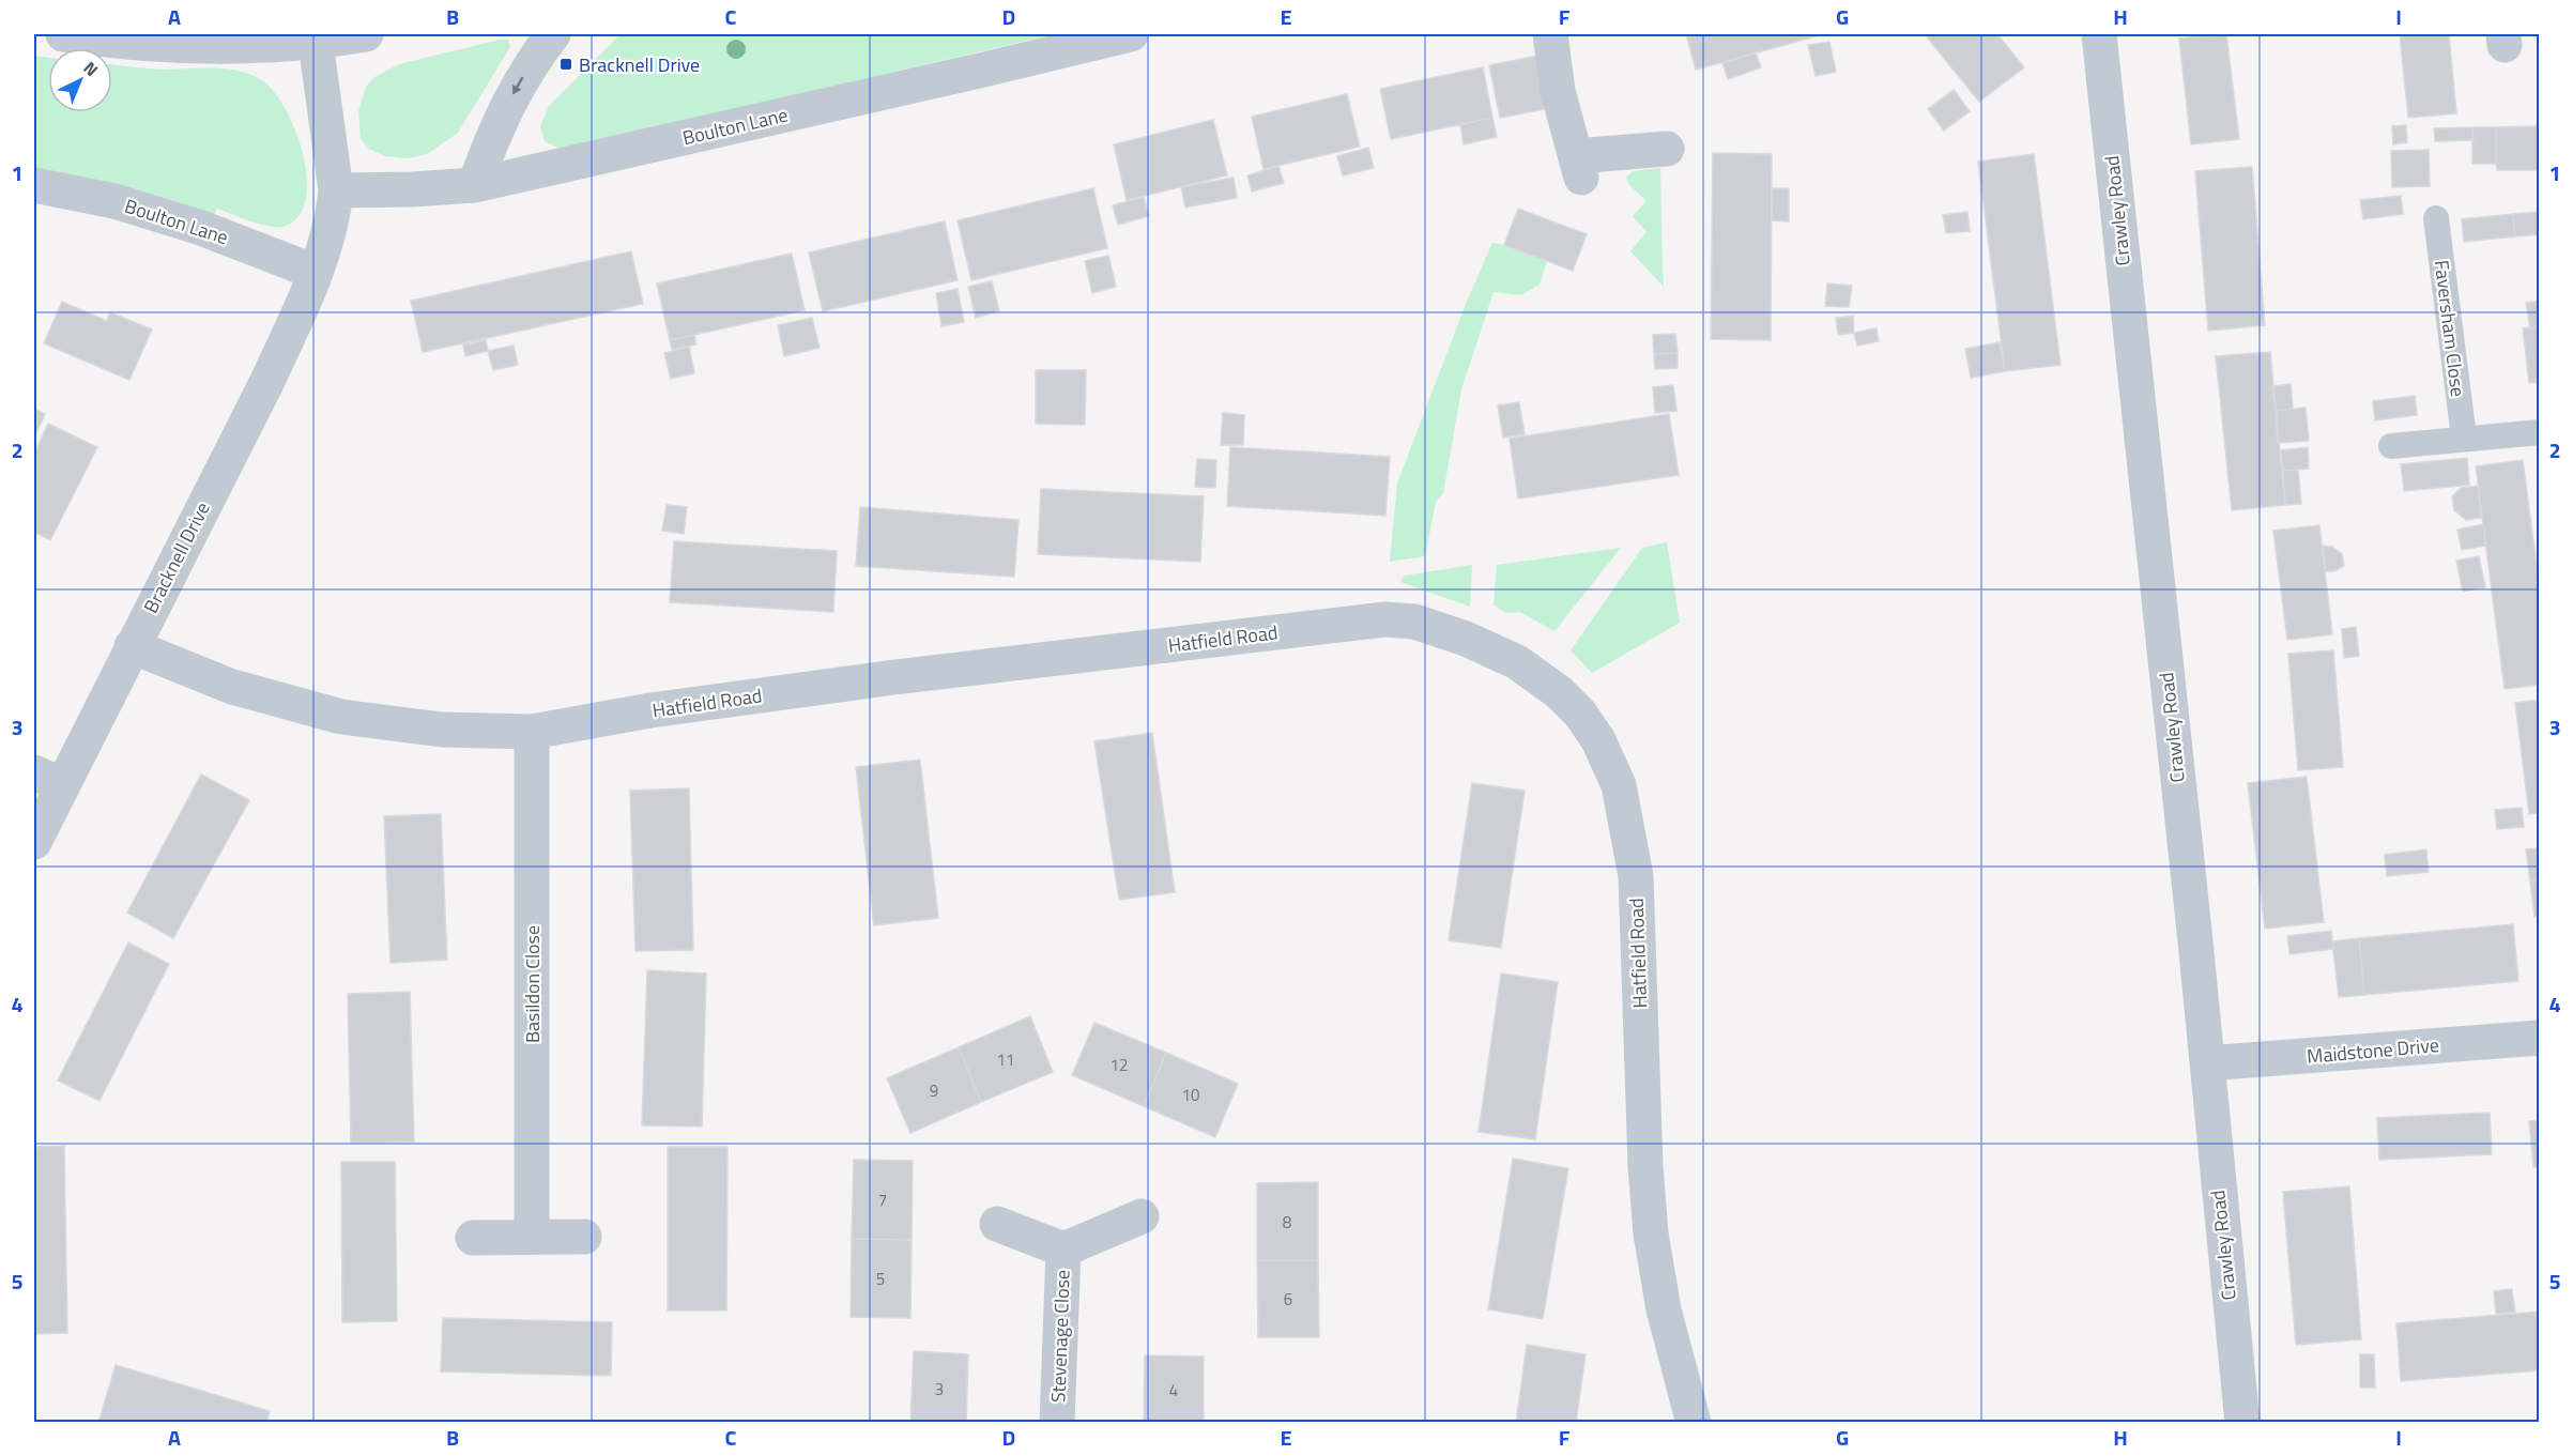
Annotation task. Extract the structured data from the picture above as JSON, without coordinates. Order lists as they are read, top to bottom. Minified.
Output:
{"streets":{"street":["Boulton Lane","Crawley Road","Bracknell Drive","Hatfield Road","Basildon Close","Maidstone Drive","Stevenage Close"],"lane":["Faversham Close"]},"crossings":[["Boulton Lane","Bracknell Drive"],["Crawley Road","Maidstone Drive"],["Bracknell Drive","Hatfield Road"],["Hatfield Road","Basildon Close"]],"places":{"transit":["Bracknell Drive"]},"house_numbers":["11","12","9","10","7","8","5","6","3","4"],"north":"top right","grid":{"columns":["A","B","C","D","E","F","G","H","I"],"rows":["1","2","3","4","5"]}}
